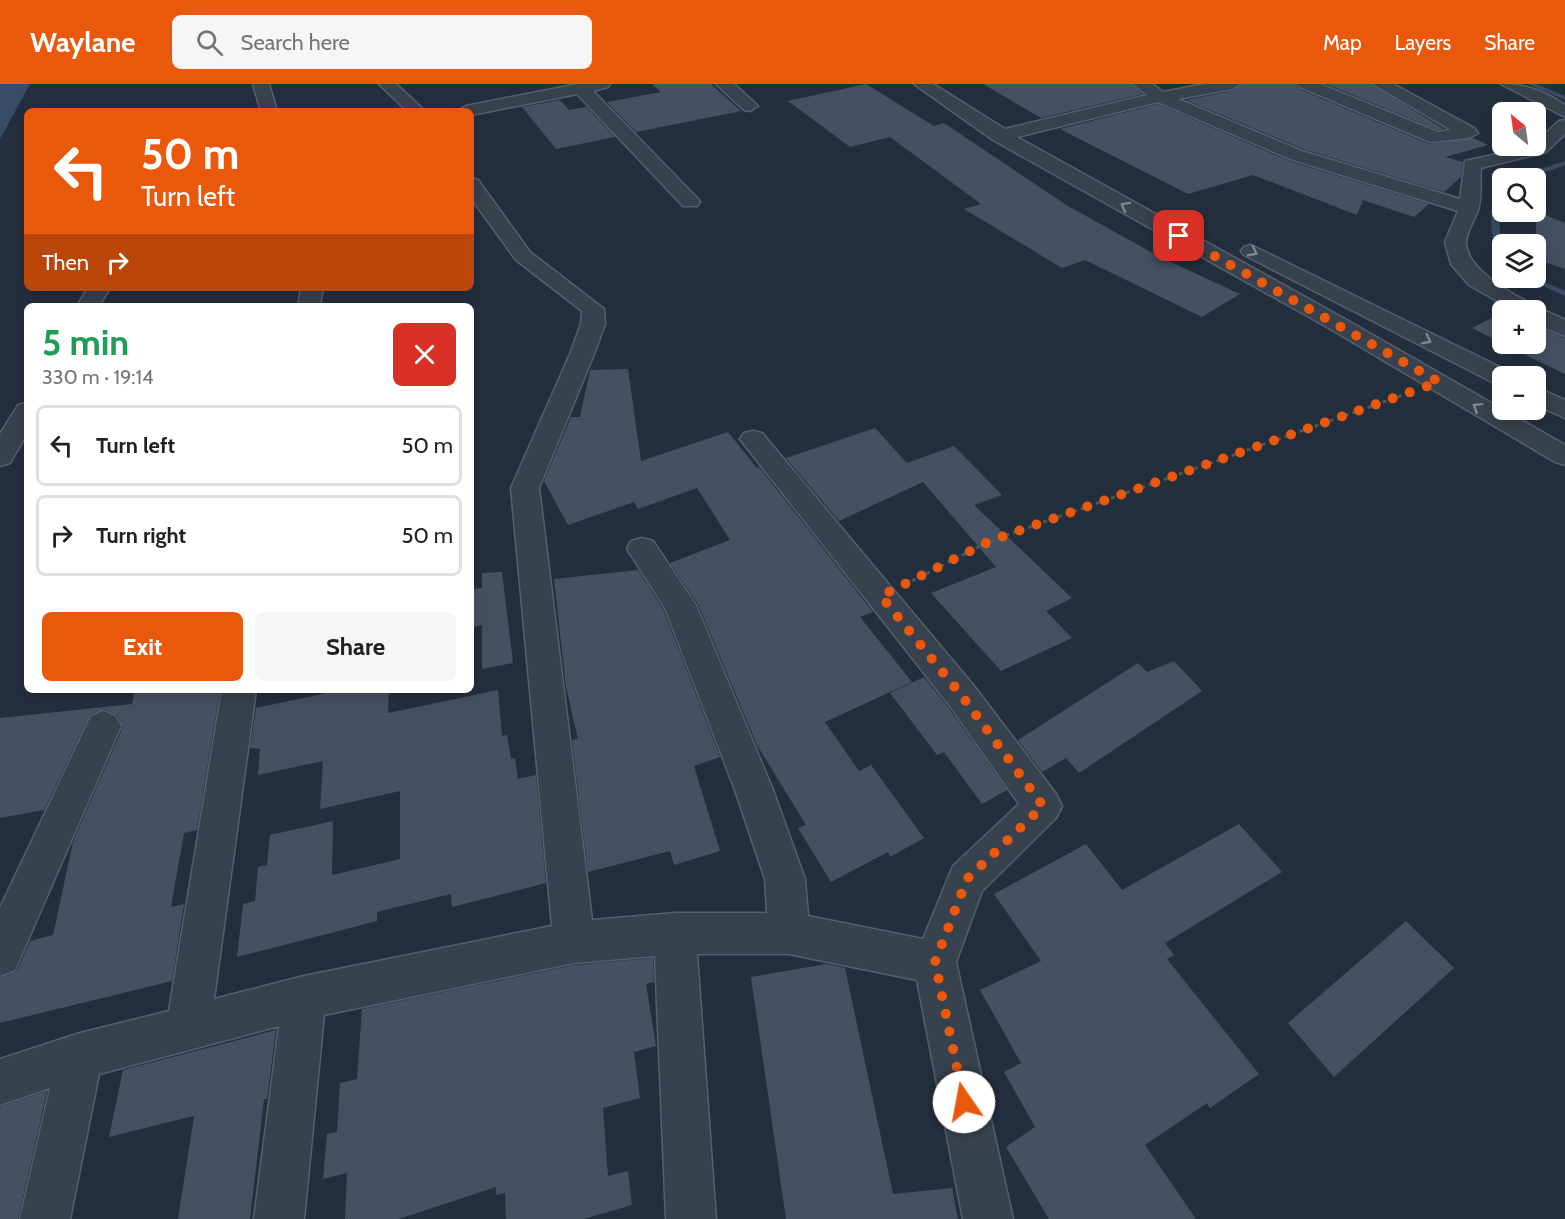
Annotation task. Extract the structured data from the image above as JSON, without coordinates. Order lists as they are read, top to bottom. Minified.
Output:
{"north":"top left","page":{"header":"Waylane","search":"Search here","nav":["Map","Layers","Share"],"map_buttons":["+","−"],"turn":["50 m","Turn left"],"then":"Then","heading":["5 min","330 m · 19:14"],"list":[{"name":"Turn left","value":"50 m"},{"name":"Turn right","value":"50 m"}],"buttons":["Exit","Share"]}}
